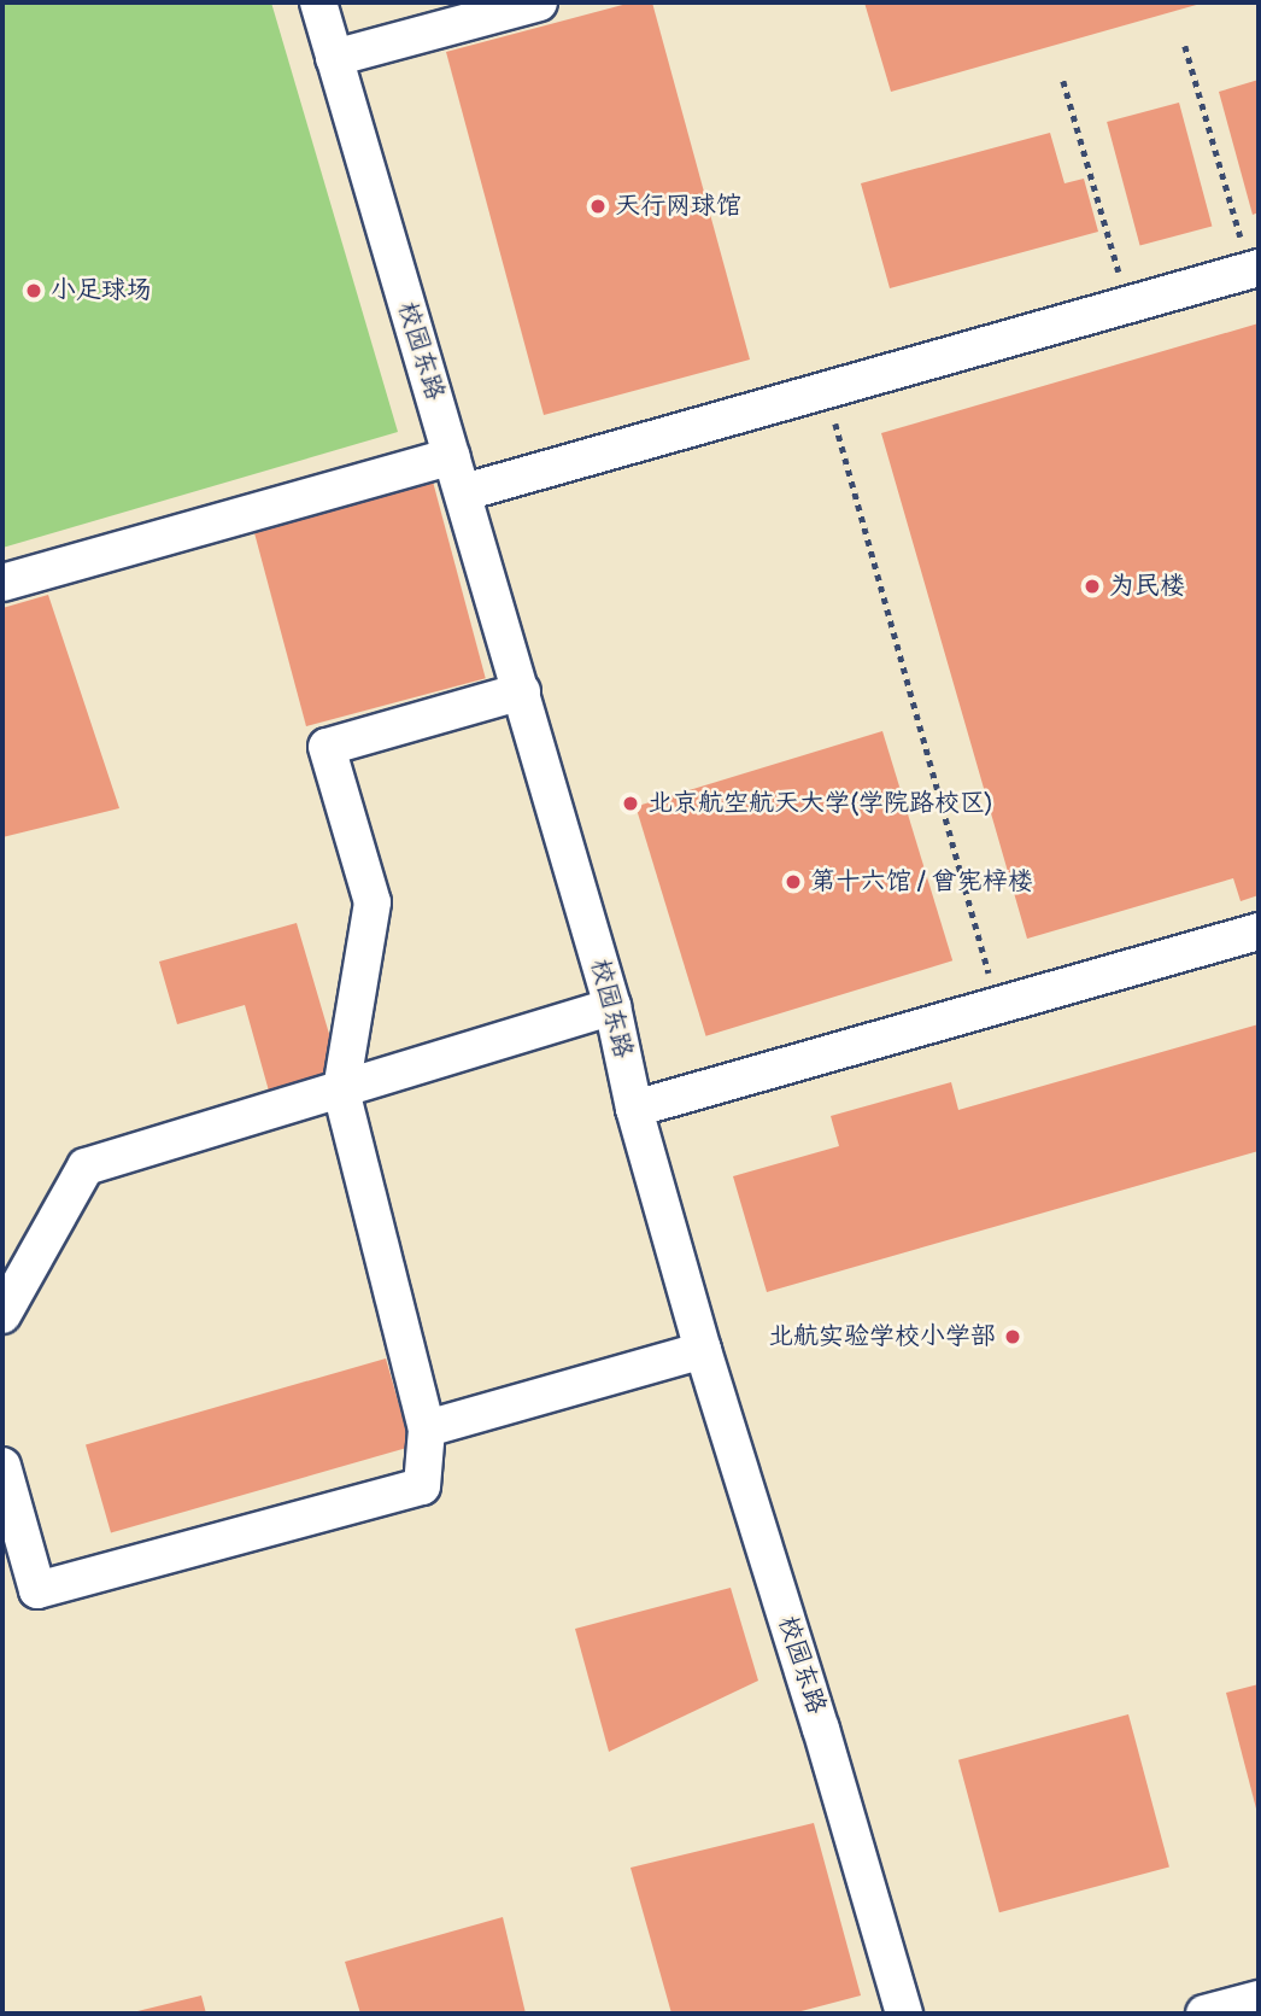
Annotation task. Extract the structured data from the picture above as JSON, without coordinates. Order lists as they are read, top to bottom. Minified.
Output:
{"streets":{"street":["校园东路"]},"places":["天行网球馆","小足球场","为民楼","北京航空航天大学(学院路校区)","第十六馆 / 曾宪梓楼","北航实验学校小学部"]}
